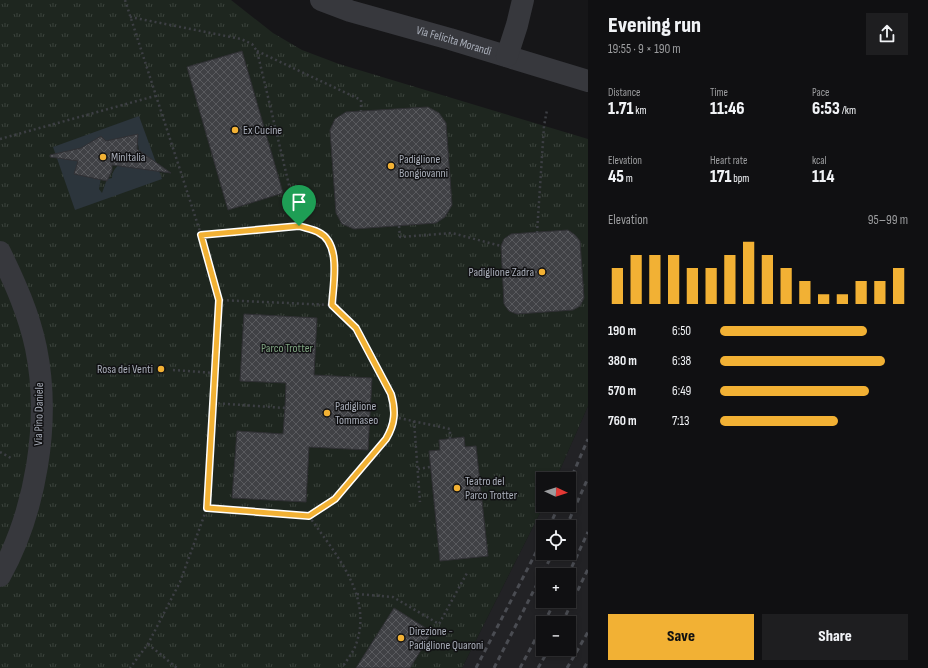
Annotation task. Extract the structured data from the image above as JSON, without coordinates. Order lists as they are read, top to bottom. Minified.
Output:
{"streets":{"street":["Via Felicita Morandi","Via Pino Daniele"]},"parks":["Parco Trotter"],"places":["Ex Cucine","MinItalia","Padiglione Bongiovanni","Padiglione Zadra","Rosa dei Venti","Padiglione Tommaseo","Teatro del Parco Trotter","Direzione - Padiglione Quaroni"],"north":"right","page":{"heading":["Evening run","19:55 · 9 × 190 m"],"stats":[["Distance","1.71 km"],["Time","11:46"],["Pace","6:53 /km"],["Elevation","45 m"],["Heart rate","171 bpm"],["kcal","114"]],"chart":["Elevation","95–99 m"],"list":[{"name":"190 m","note":"6:50"},{"name":"380 m","note":"6:38"},{"name":"570 m","note":"6:49"},{"name":"760 m","note":"7:13"}],"map_buttons":["+","−"],"buttons":["Save","Share"]}}
